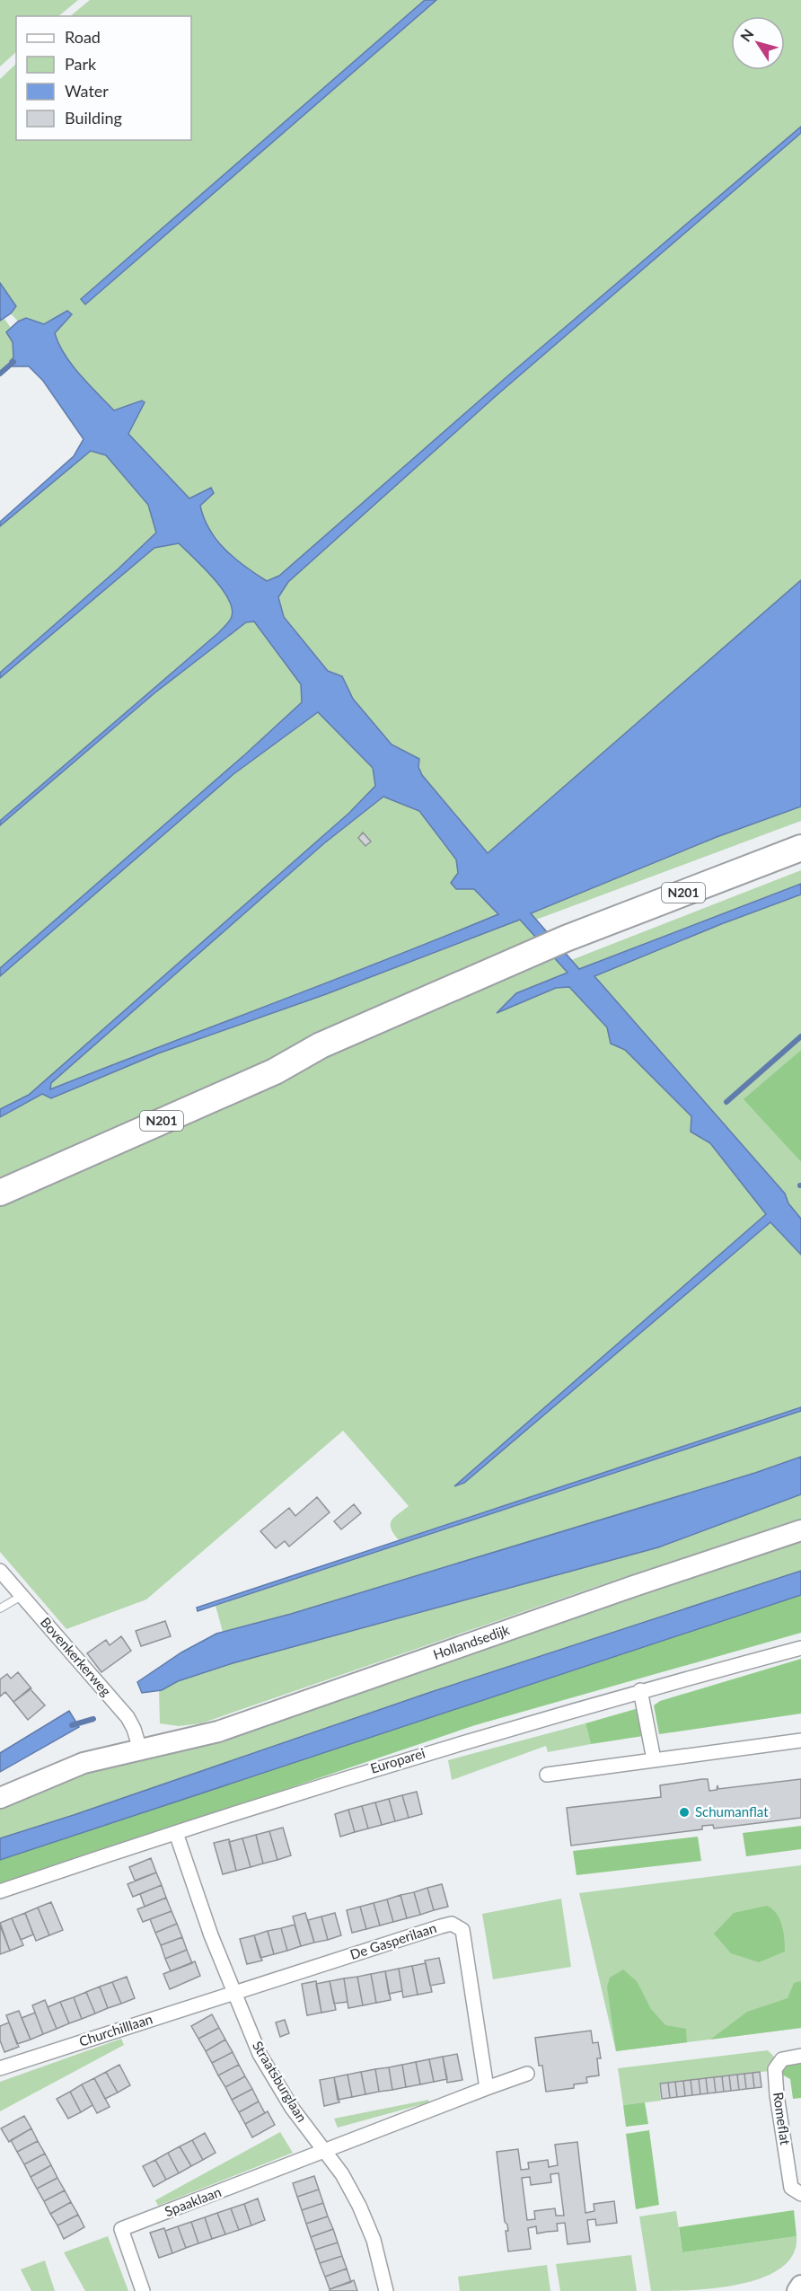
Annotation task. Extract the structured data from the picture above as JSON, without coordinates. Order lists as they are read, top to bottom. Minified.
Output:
{"streets":{"highway":["N201"],"street":["Hollandsedijk","Bovenkerkerweg","Europarei","De Gasperilaan","Churchilllaan","Straatsburglaan","Romeflat","Spaaklaan"]},"crossings":[["Hollandsedijk","Bovenkerkerweg"],["Europarei","Straatsburglaan"],["De Gasperilaan","Churchilllaan"],["De Gasperilaan","Straatsburglaan"],["Churchilllaan","Straatsburglaan"],["Straatsburglaan","Spaaklaan"]],"places":["Schumanflat"],"legend":["Road","Park","Water","Building"],"north":"top left"}
